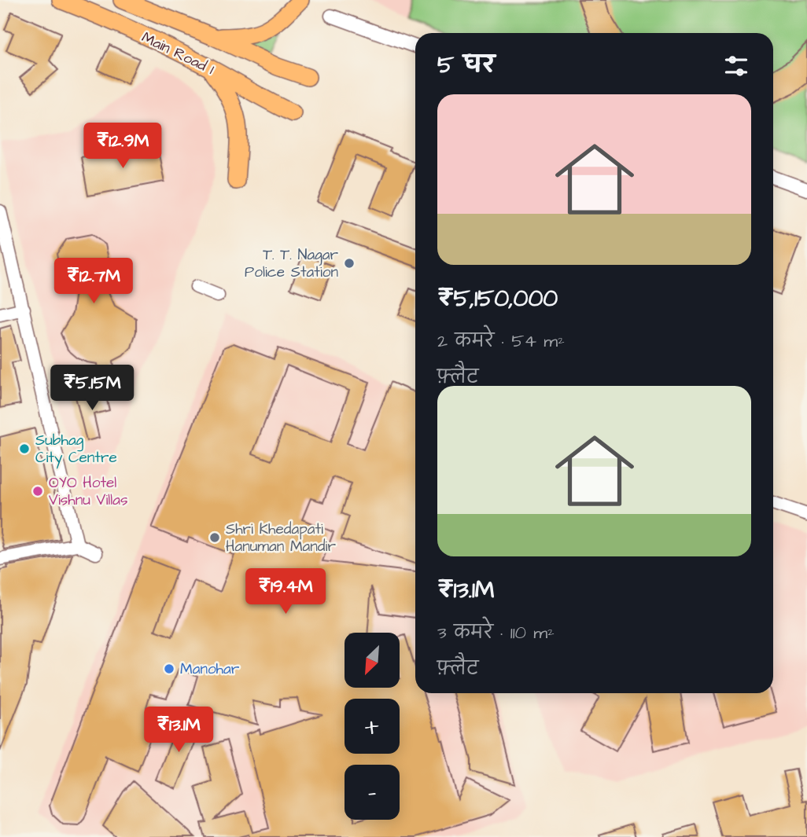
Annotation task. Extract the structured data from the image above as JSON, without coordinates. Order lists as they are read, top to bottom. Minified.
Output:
{"streets":{"main road":["Main Road 1"]},"places":["T. T. Nagar Police Station","Subhag City Centre","OYO Hotel Vishnu Villas","Shri Khedapati Hanuman Mandir","Manohar"],"north":"bottom left","page":{"heading":"5 घर","list":[{"name":"₹5,150,000","note":"2 कमरे · 54 m² · फ़्लैट"},{"name":"₹13.1M","note":"3 कमरे · 110 m² · फ़्लैट"}],"price":["₹12.9M","₹12.7M","₹5.15M","₹19.4M","₹13.1M"],"map_buttons":["+","−"]}}
